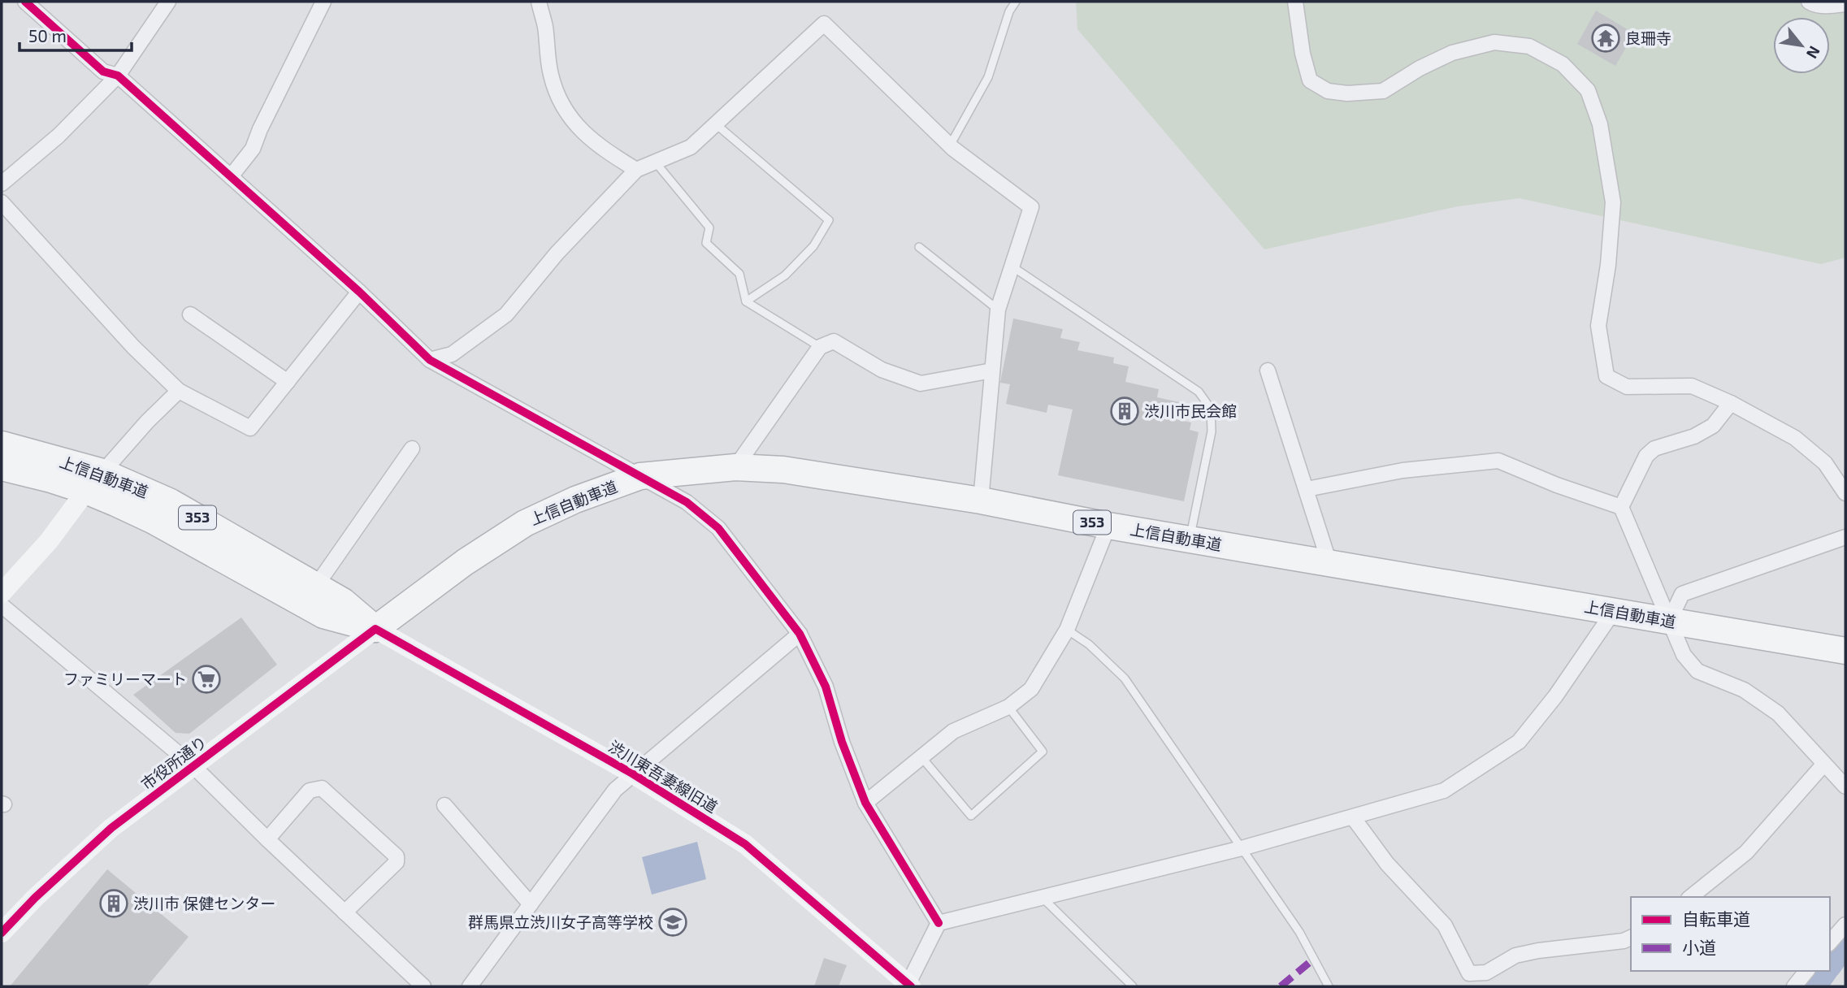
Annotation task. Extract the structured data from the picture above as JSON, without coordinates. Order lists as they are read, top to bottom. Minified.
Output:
{"streets":{"highway":["上信自動車道","353"],"street":["市役所通り","渋川東吾妻線旧道"]},"crossings":[["上信自動車道","市役所通り"],["上信自動車道","渋川東吾妻線旧道"],["市役所通り","渋川東吾妻線旧道"]],"places":{"temple":["良珊寺"],"building":["渋川市民会館","渋川市 保健センター"],"supermarket":["ファミリーマート"],"school or university":["群馬県立渋川女子高等学校"]},"legend":["自転車道","小道"],"scale_bar":"50 m","north":"bottom right"}
